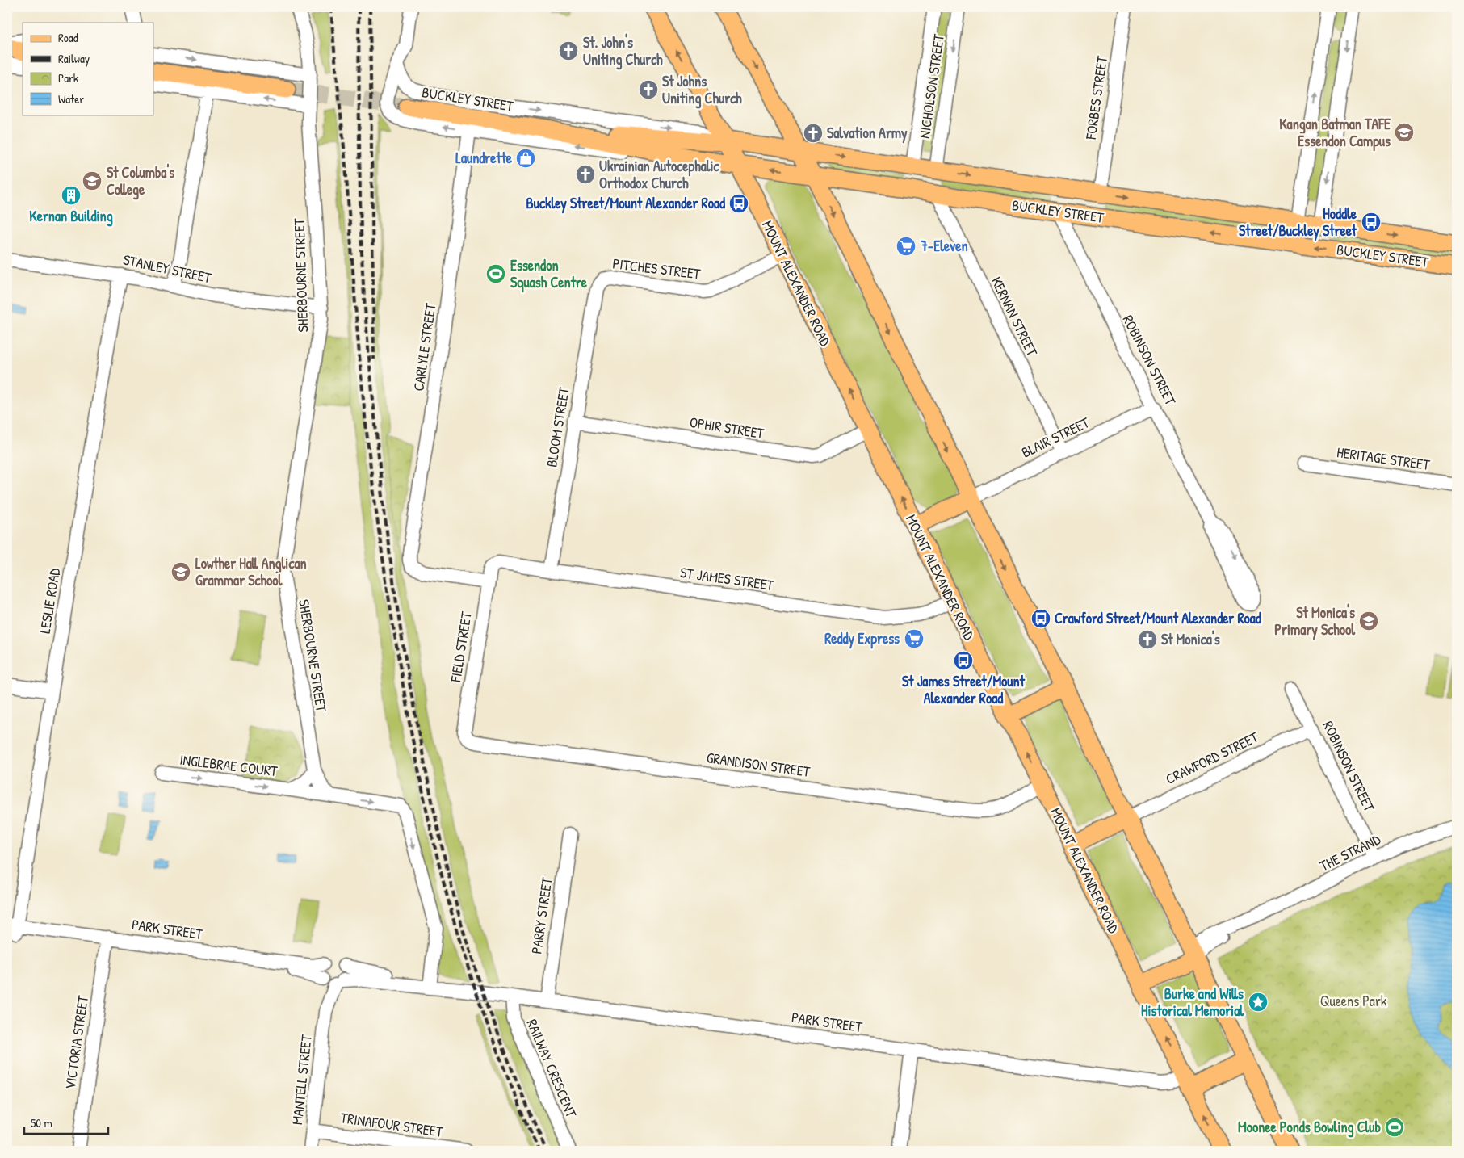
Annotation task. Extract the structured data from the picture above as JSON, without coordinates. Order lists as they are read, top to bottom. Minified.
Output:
{"streets":{"main road":["BUCKLEY STREET","MOUNT ALEXANDER ROAD"],"street":["NICHOLSON STREET","FORBES STREET","STANLEY STREET","PITCHES STREET","SHERBOURNE STREET","KERNAN STREET","CARLYLE STREET","ROBINSON STREET","BLOOM STREET","OPHIR STREET","BLAIR STREET","HERITAGE STREET","ST JAMES STREET","LESLIE ROAD","FIELD STREET","CRAWFORD STREET","GRANDISON STREET","INGLEBRAE COURT","THE STRAND","PARRY STREET","PARK STREET","VICTORIA STREET","RAILWAY CRESCENT","MANTELL STREET","TRINAFOUR STREET"]},"crossings":[["NICHOLSON STREET","BUCKLEY STREET"],["FORBES STREET","BUCKLEY STREET"],["BUCKLEY STREET","MOUNT ALEXANDER ROAD"],["BUCKLEY STREET","KERNAN STREET"],["BUCKLEY STREET","CARLYLE STREET"],["BUCKLEY STREET","ROBINSON STREET"],["STANLEY STREET","SHERBOURNE STREET"],["STANLEY STREET","LESLIE ROAD"],["PITCHES STREET","MOUNT ALEXANDER ROAD"],["PITCHES STREET","BLOOM STREET"],["SHERBOURNE STREET","INGLEBRAE COURT"],["MOUNT ALEXANDER ROAD","OPHIR STREET"],["MOUNT ALEXANDER ROAD","ST JAMES STREET"],["MOUNT ALEXANDER ROAD","GRANDISON STREET"],["MOUNT ALEXANDER ROAD","PARK STREET"],["KERNAN STREET","BLAIR STREET"],["CARLYLE STREET","FIELD STREET"],["ROBINSON STREET","BLAIR STREET"],["ROBINSON STREET","CRAWFORD STREET"],["ROBINSON STREET","THE STRAND"],["BLOOM STREET","OPHIR STREET"],["BLOOM STREET","ST JAMES STREET"],["ST JAMES STREET","FIELD STREET"],["LESLIE ROAD","PARK STREET"],["FIELD STREET","GRANDISON STREET"],["PARRY STREET","PARK STREET"],["PARK STREET","VICTORIA STREET"],["PARK STREET","RAILWAY CRESCENT"],["PARK STREET","MANTELL STREET"],["MANTELL STREET","TRINAFOUR STREET"]],"one_way":["INGLEBRAE COURT"],"parks":["Queens Park"],"places":{"church":["St. John's Uniting Church","St Johns Uniting Church","Salvation Army","Ukrainian Autocephalic Orthodox Church","St Monica's"],"school or university":["Kangan Batman TAFE Essendon Campus","St Columba's College","Lowther Hall Anglican Grammar School","St Monica's Primary School"],"shop":["Laundrette"],"building":["Kernan Building"],"bus stop":["Buckley Street/Mount Alexander Road","Hoddle Street/Buckley Street","Crawford Street/Mount Alexander Road","St James Street/Mount Alexander Road"],"supermarket":["7-Eleven","Reddy Express"],"sports":["Essendon Squash Centre","Moonee Ponds Bowling Club"],"place":["Burke and Wills Historical Memorial"]},"legend":["Road","Railway","Park","Water"],"scale_bar":"50 m"}
